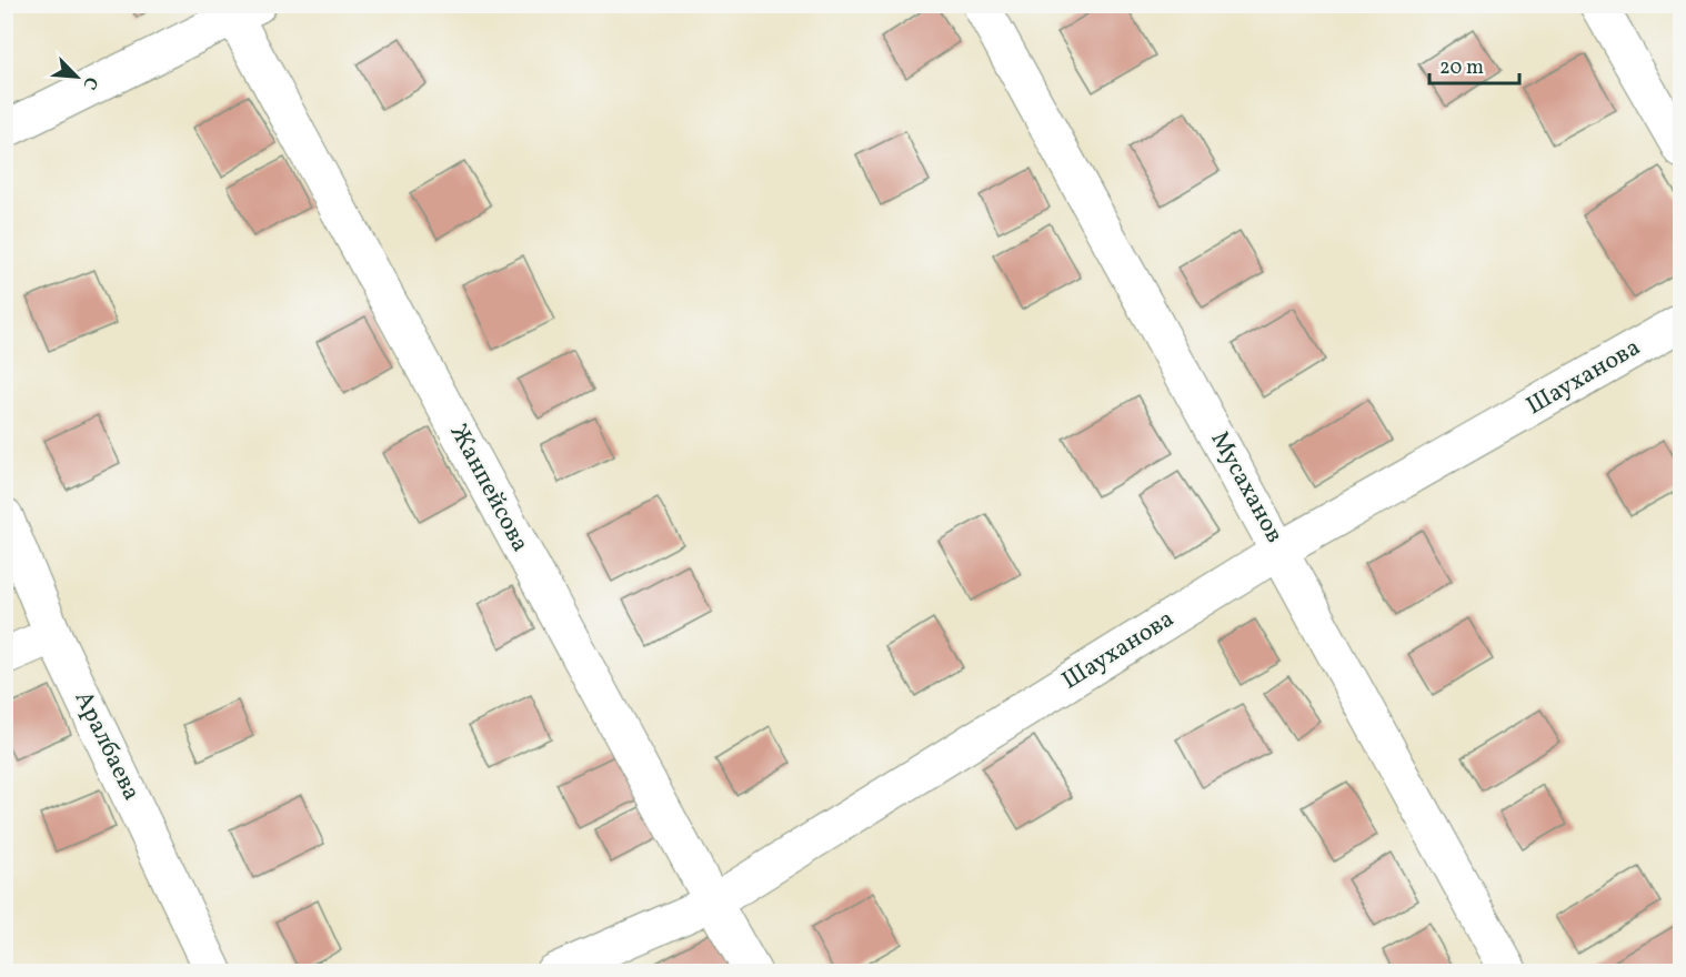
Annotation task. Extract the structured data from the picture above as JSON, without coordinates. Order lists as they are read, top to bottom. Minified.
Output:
{"streets":{"street":["Шауханова","Мусаханов","Жанпейсова","Аралбаева"]},"crossings":[["Шауханова","Мусаханов"],["Шауханова","Жанпейсова"]],"scale_bar":"20 m","north":"bottom right"}
